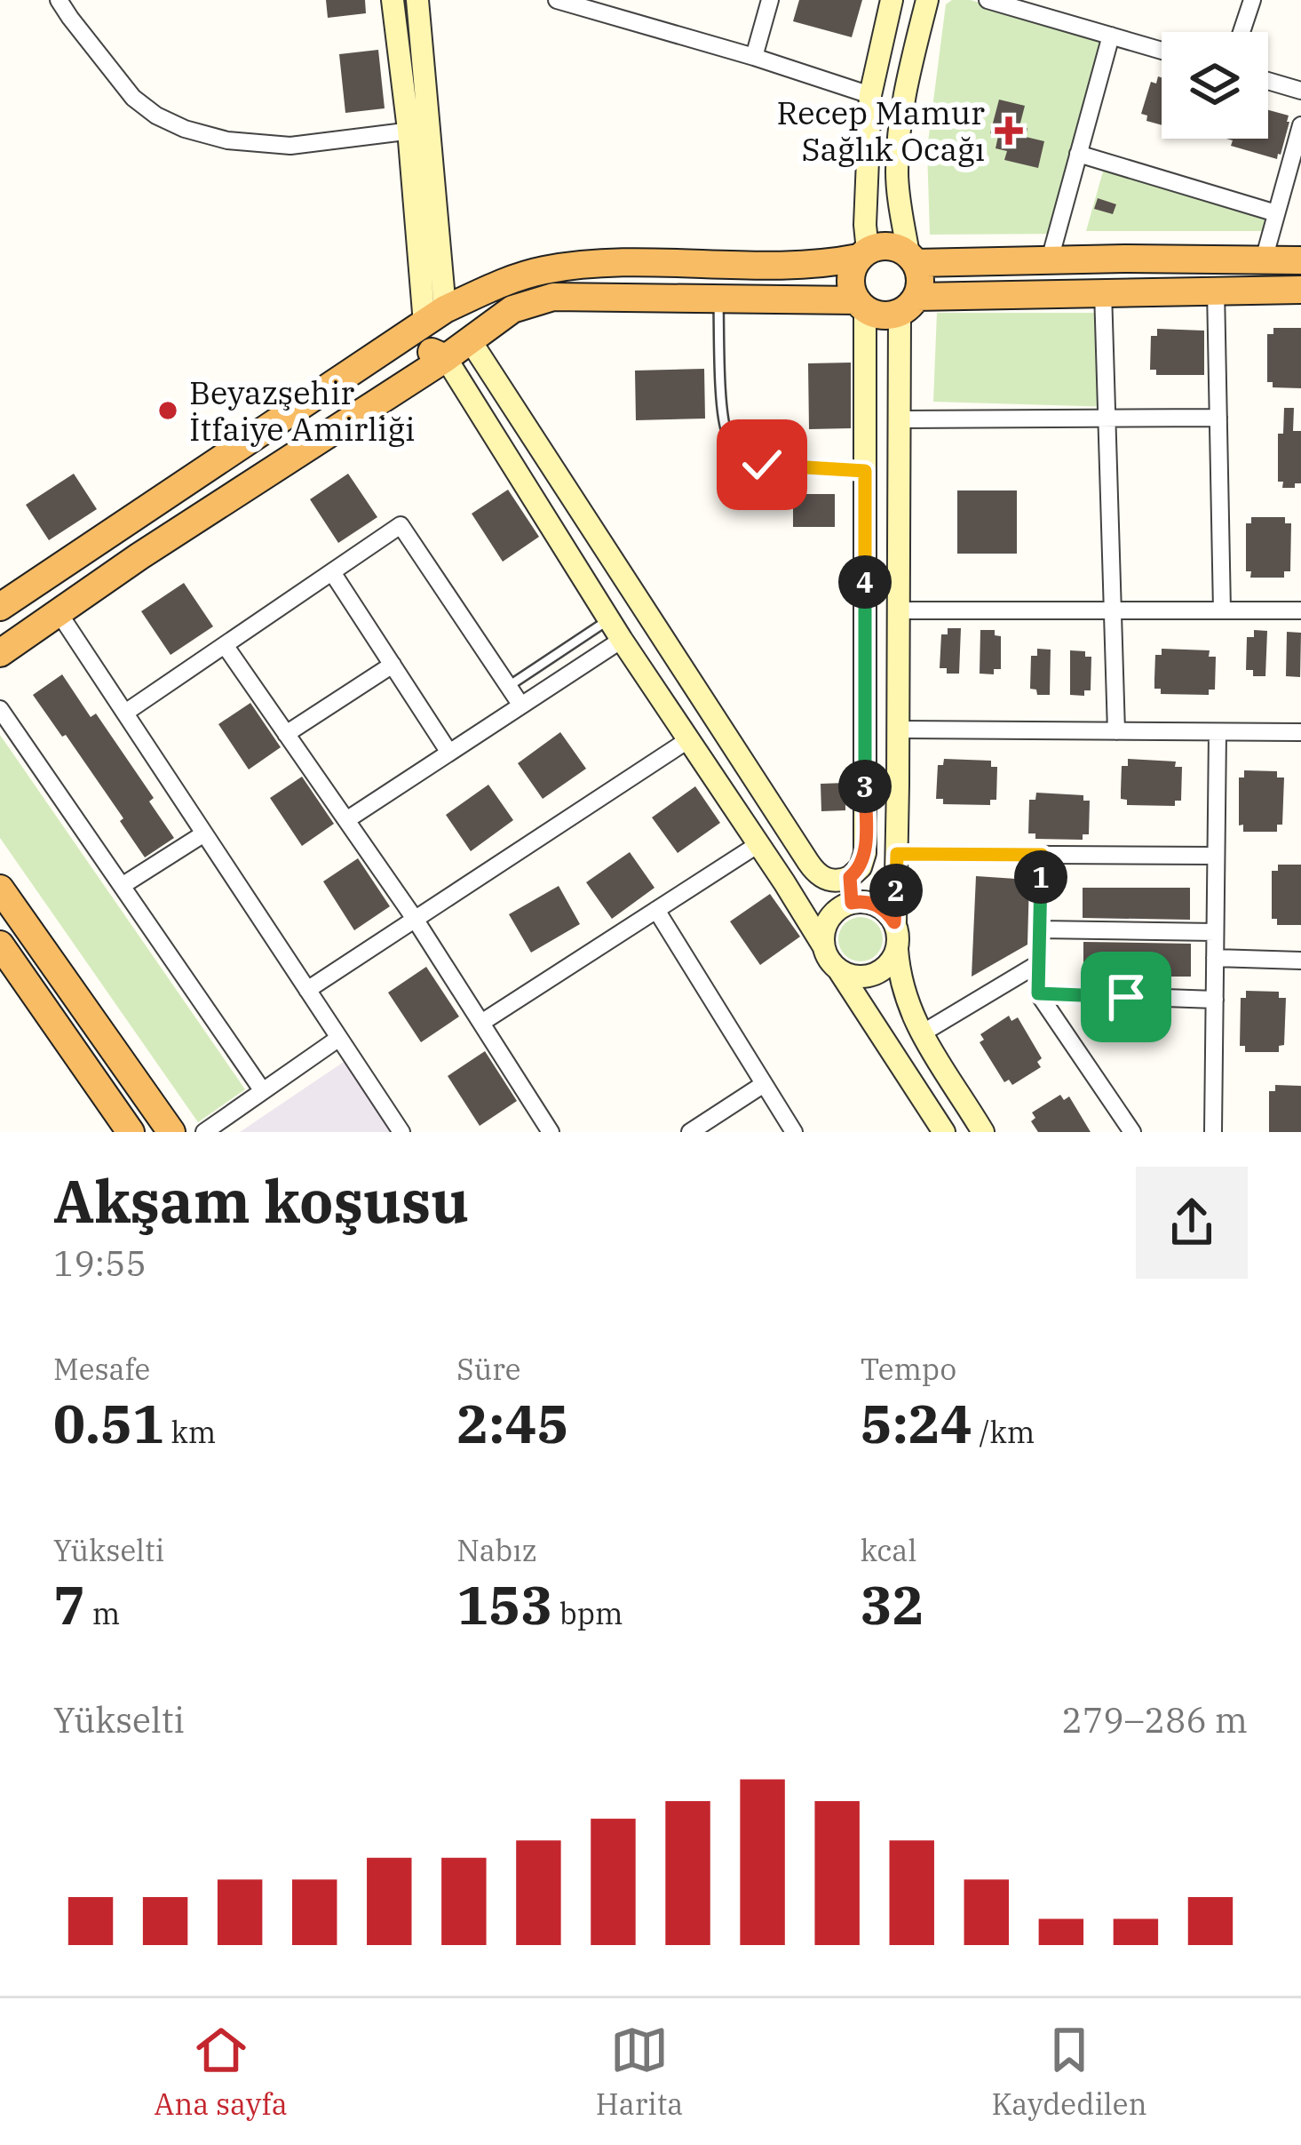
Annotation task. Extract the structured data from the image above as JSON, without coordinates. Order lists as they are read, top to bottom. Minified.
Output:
{"places":{"health":["Recep Mamur Sağlık Ocağı"],"other":["Beyazşehir İtfaiye Amirliği"]},"page":{"pins":["4","3","1","2"],"heading":["Akşam koşusu","19:55"],"stats":[["Mesafe","0.51 km"],["Süre","2:45"],["Tempo","5:24 /km"],["Yükselti","7 m"],["Nabız","153 bpm"],["kcal","32"]],"chart":["Yükselti","279–286 m"],"tabs":["Ana sayfa","Harita","Kaydedilen"]}}
